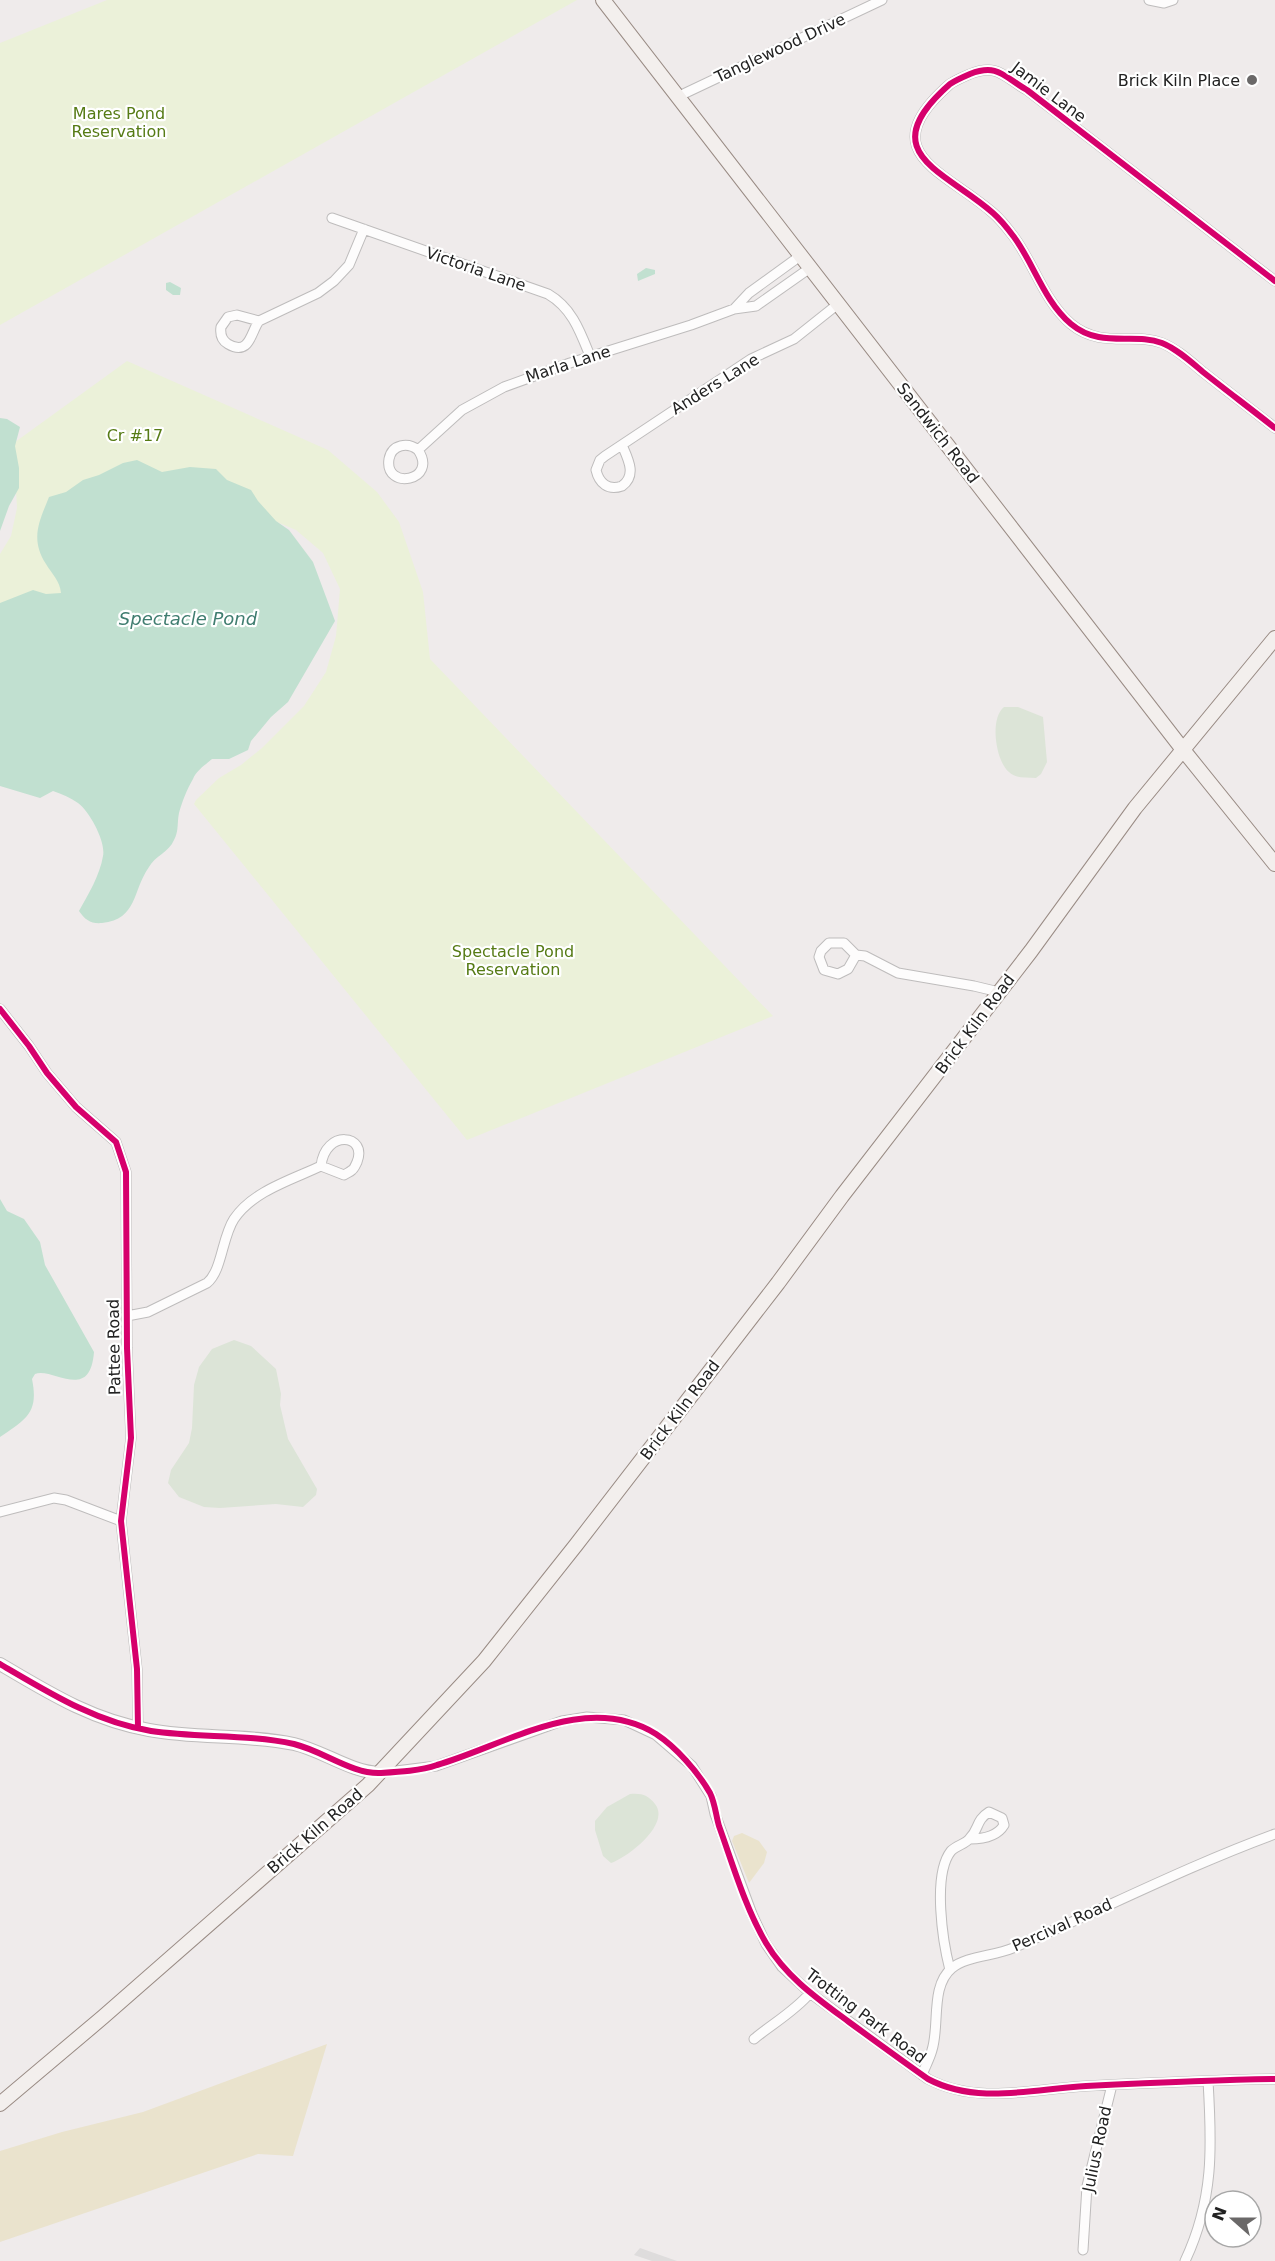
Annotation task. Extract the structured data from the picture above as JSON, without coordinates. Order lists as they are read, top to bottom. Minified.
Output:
{"streets":{"main road":["Sandwich Road","Brick Kiln Road"],"street":["Tanglewood Drive","Jamie Lane","Victoria Lane","Marla Lane","Anders Lane","Pattee Road","Percival Road","Trotting Park Road","Julius Road"]},"crossings":[["Tanglewood Drive","Sandwich Road"],["Victoria Lane","Marla Lane"],["Marla Lane","Sandwich Road"],["Anders Lane","Sandwich Road"],["Sandwich Road","Brick Kiln Road"],["Brick Kiln Road","Trotting Park Road"],["Trotting Park Road","Julius Road"]],"water":["Spectacle Pond"],"parks":["Mares Pond Reservation","Cr #17","Spectacle Pond Reservation"],"places":["Brick Kiln Place"],"north":"left"}
